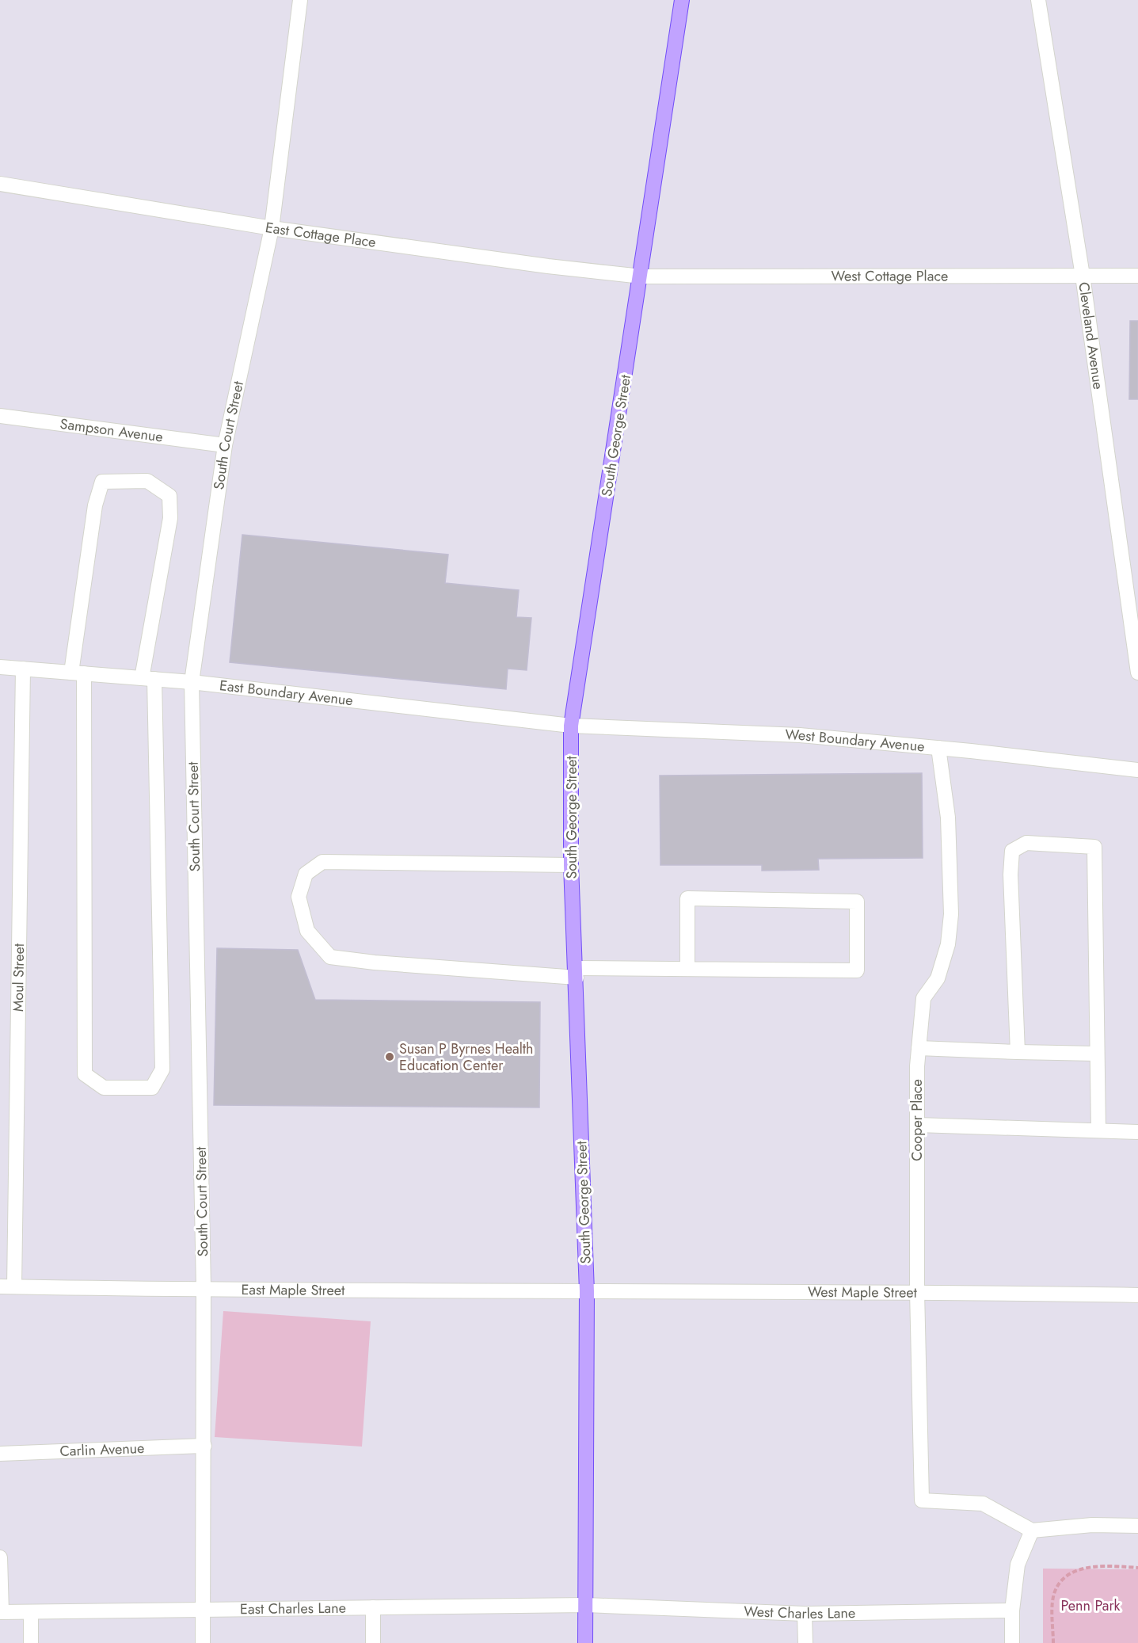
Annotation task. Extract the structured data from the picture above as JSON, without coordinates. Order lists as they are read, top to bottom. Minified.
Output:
{"streets":{"main road":["South George Street"],"street":["East Cottage Place","West Cottage Place","Cleveland Avenue","Sampson Avenue","South Court Street","East Boundary Avenue","West Boundary Avenue","Moul Street","Cooper Place","East Maple Street","West Maple Street","Carlin Avenue","East Charles Lane","West Charles Lane"]},"crossings":[["East Cottage Place","West Cottage Place"],["East Cottage Place","South Court Street"],["East Cottage Place","South George Street"],["West Cottage Place","Cleveland Avenue"],["West Cottage Place","South George Street"],["Sampson Avenue","South Court Street"],["South Court Street","East Boundary Avenue"],["South Court Street","East Maple Street"],["South Court Street","Carlin Avenue"],["South Court Street","East Charles Lane"],["South George Street","East Boundary Avenue"],["South George Street","West Boundary Avenue"],["South George Street","East Maple Street"],["South George Street","West Maple Street"],["South George Street","East Charles Lane"],["South George Street","West Charles Lane"],["East Boundary Avenue","West Boundary Avenue"],["East Boundary Avenue","Moul Street"],["West Boundary Avenue","Cooper Place"],["Moul Street","East Maple Street"],["Cooper Place","West Maple Street"],["East Maple Street","West Maple Street"],["East Charles Lane","West Charles Lane"]],"parks":["Penn Park"],"places":["Susan P Byrnes Health Education Center"]}
